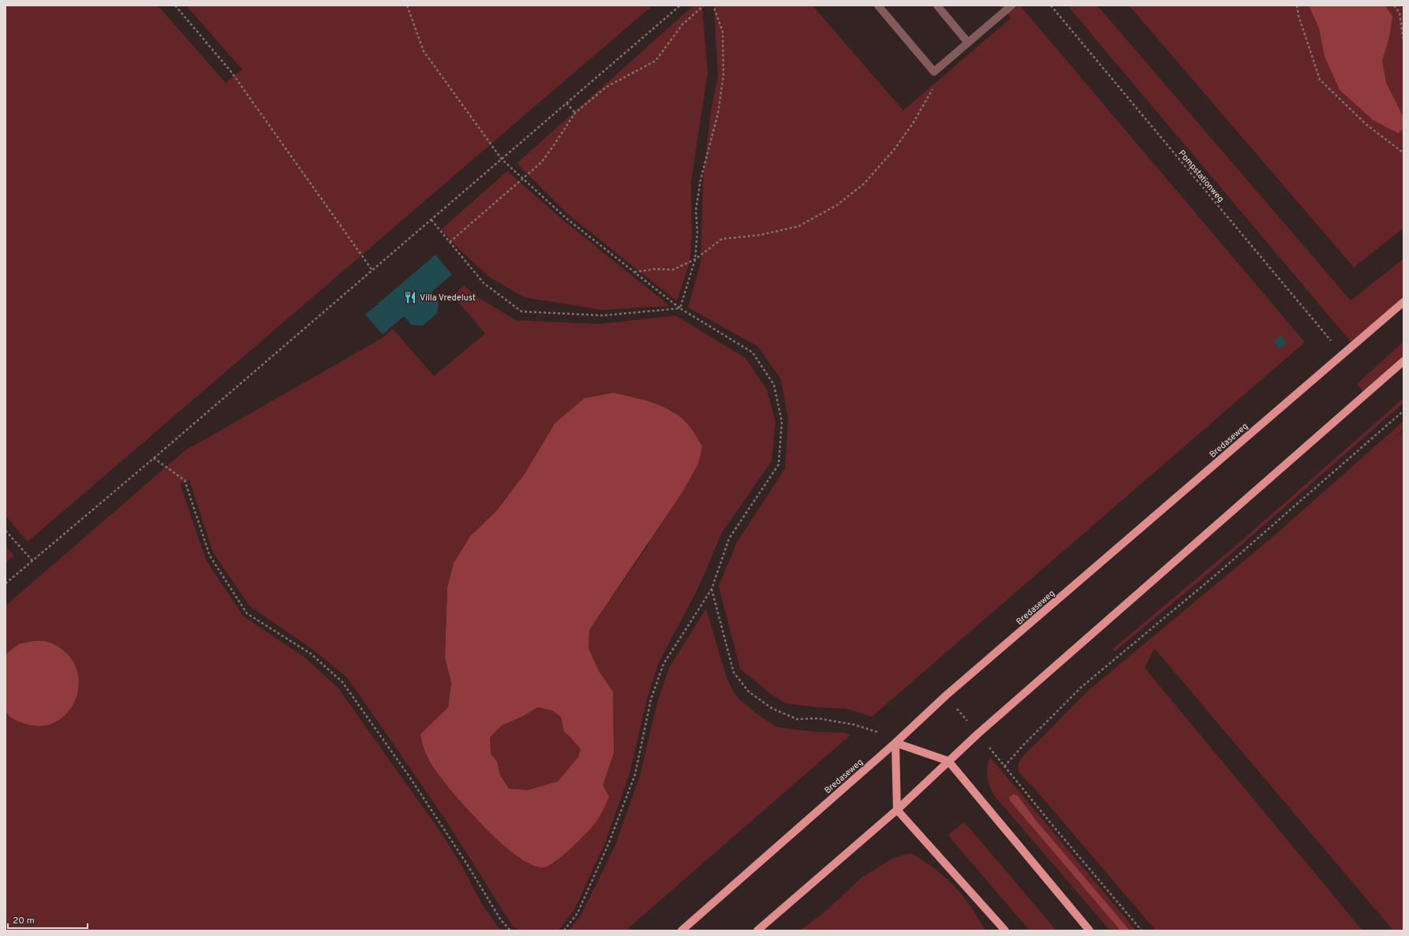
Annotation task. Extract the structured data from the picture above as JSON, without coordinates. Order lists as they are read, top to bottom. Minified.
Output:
{"streets":{"main road":["Bredaseweg"],"path":["Pompstationweg"]},"crossings":[["Pompstationweg","Bredaseweg"]],"places":{"restaurant":["Villa Vredelust"]},"scale_bar":"20 m"}
